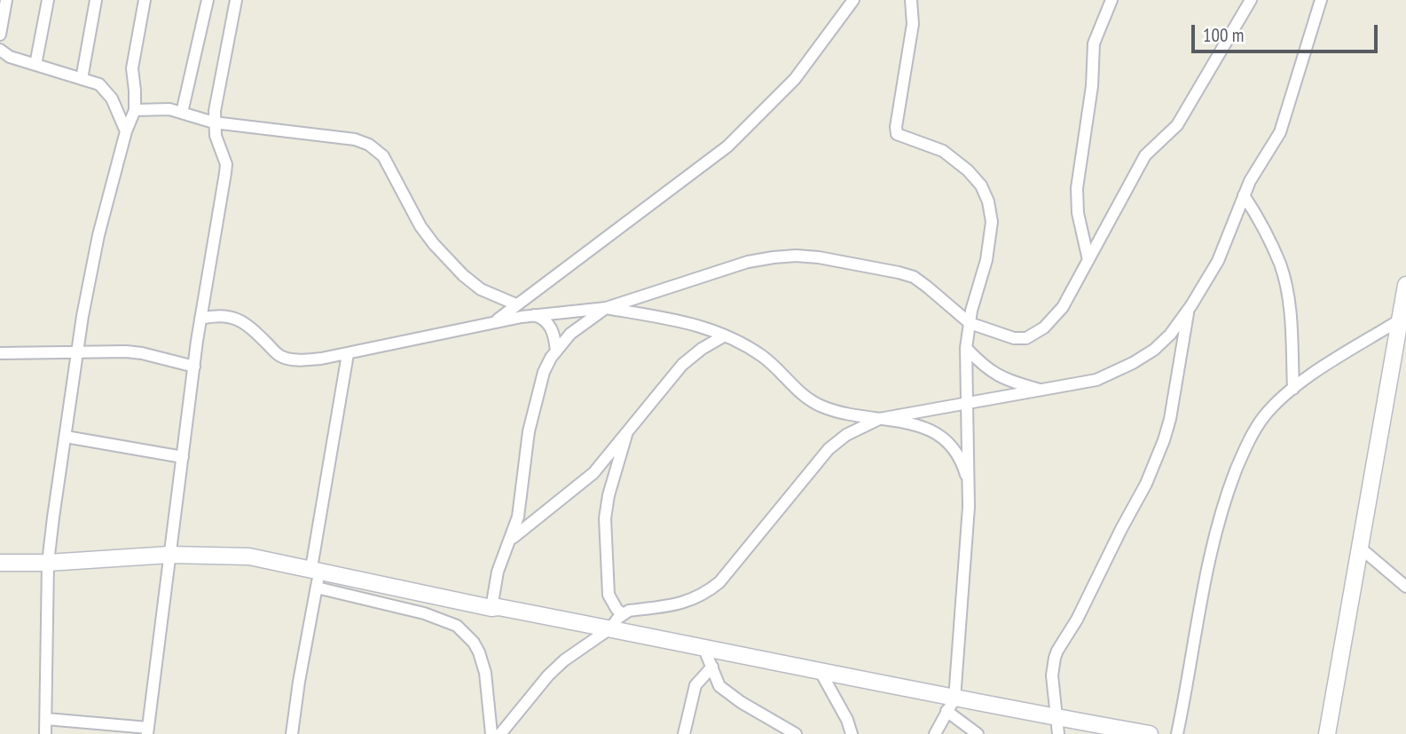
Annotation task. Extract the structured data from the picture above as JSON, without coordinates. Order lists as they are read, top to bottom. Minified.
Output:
{"scale_bar":"100 m"}
